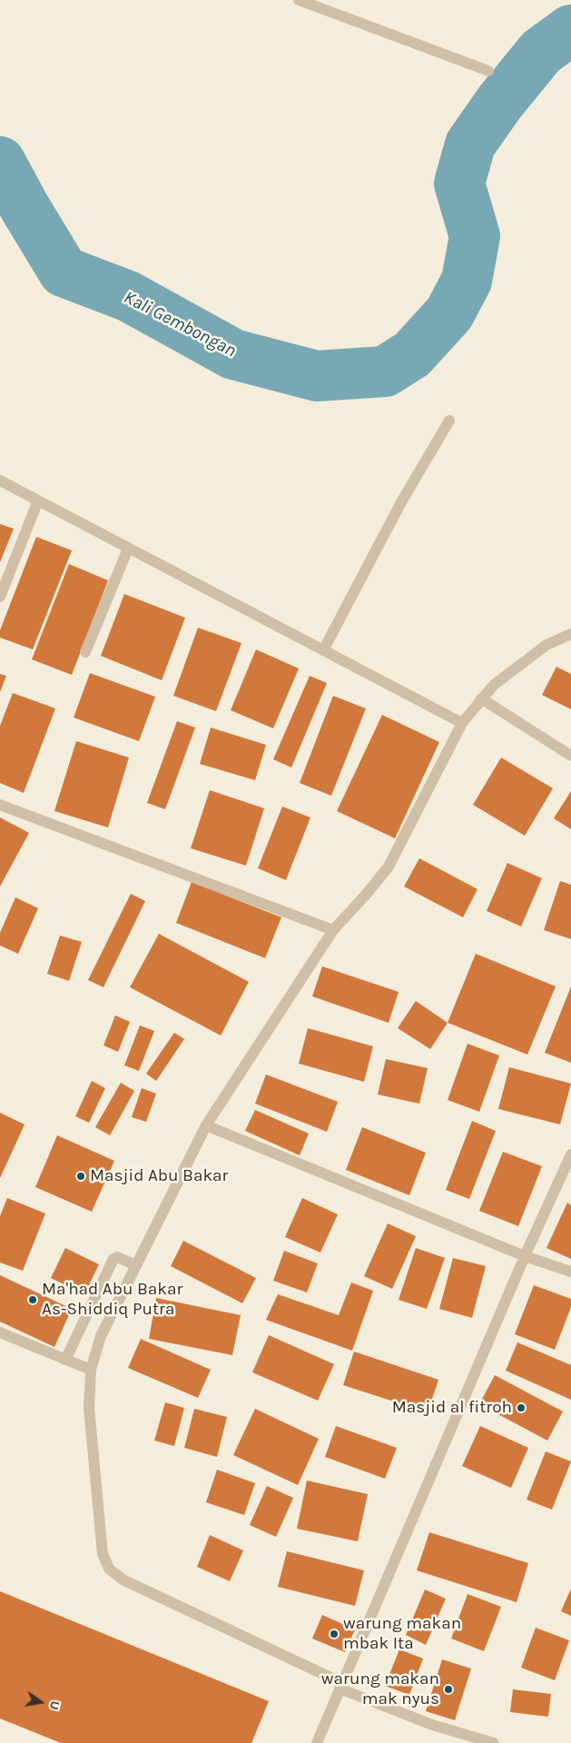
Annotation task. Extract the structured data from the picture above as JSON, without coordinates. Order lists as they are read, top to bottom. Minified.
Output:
{"water":["Kali Gembongan"],"places":["Masjid Abu Bakar","Ma'had Abu Bakar As-Shiddiq Putra","Masjid al fitroh","warung makan mbak Ita","warung makan mak nyus"],"north":"right"}
